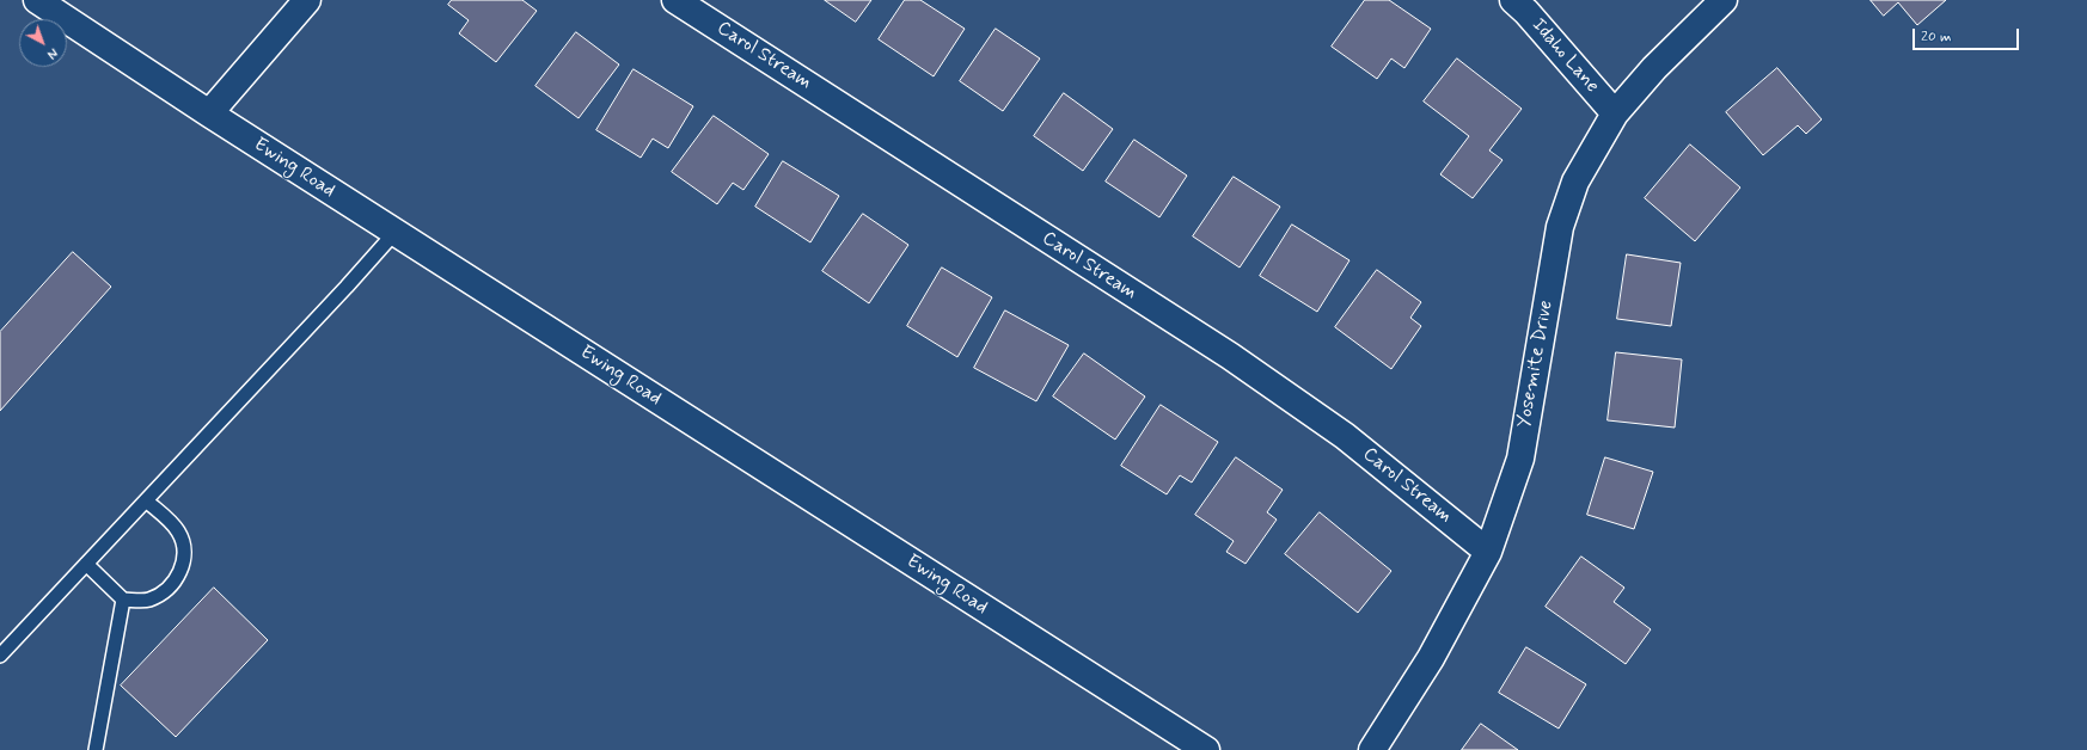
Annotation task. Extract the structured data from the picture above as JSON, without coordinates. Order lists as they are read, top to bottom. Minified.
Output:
{"streets":{"street":["Carol Stream","Idaho Lane","Ewing Road","Yosemite Drive"]},"crossings":[["Carol Stream","Yosemite Drive"],["Idaho Lane","Yosemite Drive"]],"scale_bar":"20 m","north":"bottom right"}
